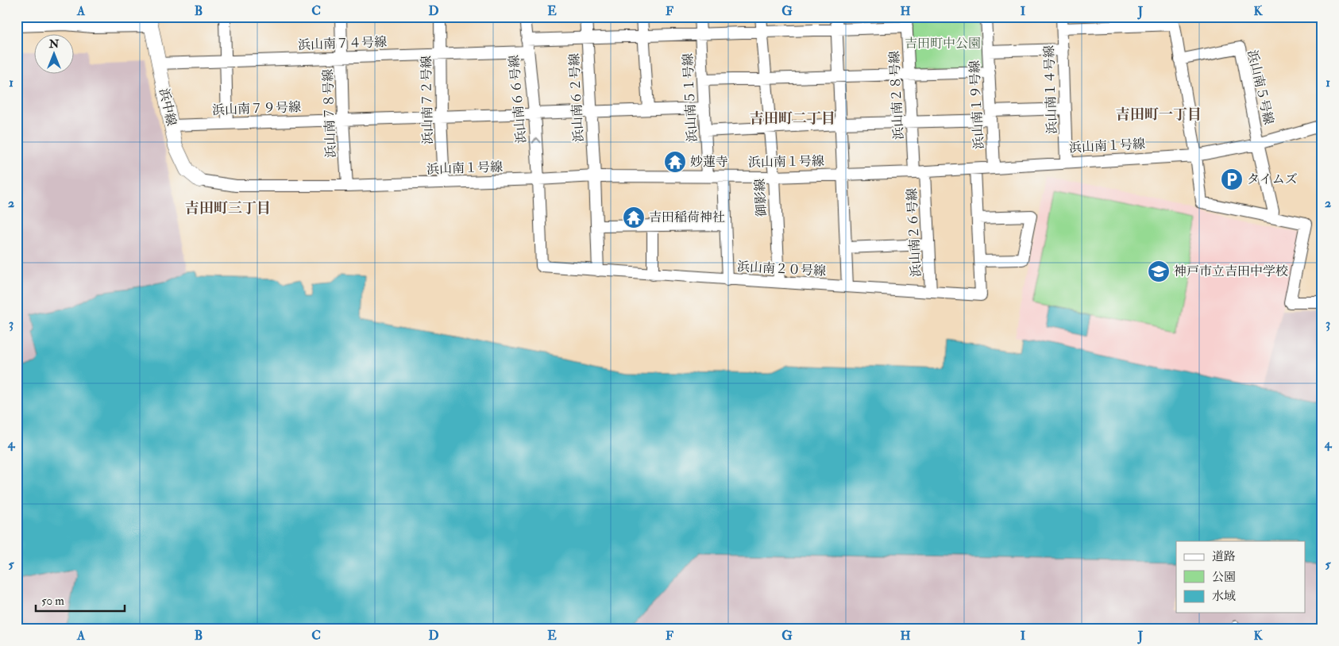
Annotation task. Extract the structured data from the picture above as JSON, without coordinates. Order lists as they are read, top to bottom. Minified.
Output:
{"streets":{"street":["浜山南７４号線","浜山南５号線","浜山南１４号線","浜山南２８号線","浜山南６２号線","浜山南５１号線","浜山南６６号線","浜山南７２号線","浜山南１９号線","浜中線","浜山南７９号線","浜山南７８号線","浜山南１号線","御影線","浜山南２６号線","浜山南２０号線"]},"crossings":[["浜山南７４号線","浜山南６６号線"],["浜山南７４号線","浜山南７２号線"],["浜山南７４号線","浜中線"],["浜山南７４号線","浜山南７８号線"],["浜山南５号線","浜山南１号線"],["浜山南１４号線","浜山南１号線"],["浜山南２８号線","浜山南１号線"],["浜山南２８号線","浜山南２６号線"],["浜山南６２号線","浜山南７９号線"],["浜山南６２号線","浜山南１号線"],["浜山南６２号線","浜山南２０号線"],["浜山南５１号線","浜山南７９号線"],["浜山南５１号線","浜山南１号線"],["浜山南６６号線","浜山南７９号線"],["浜山南６６号線","浜山南１号線"],["浜山南６６号線","浜山南２０号線"],["浜山南７２号線","浜山南７９号線"],["浜山南７２号線","浜山南１号線"],["浜山南１９号線","浜山南１号線"],["浜中線","浜山南７９号線"],["浜中線","浜山南１号線"],["浜山南７９号線","浜山南７８号線"],["浜山南７８号線","浜山南１号線"],["浜山南１号線","御影線"],["浜山南１号線","浜山南２６号線"],["浜山南１号線","浜山南２０号線"],["御影線","浜山南２０号線"],["浜山南２６号線","浜山南２０号線"]],"one_way":["浜山南６６号線"],"districts":["吉田町一丁目","吉田町二丁目","吉田町三丁目"],"parks":["吉田町中公園"],"places":{"temple":["妙蓮寺","吉田稲荷神社"],"parking":["タイムズ"],"school or university":["神戸市立吉田中学校"]},"legend":["道路","公園","水域"],"scale_bar":"50 m","north":"top","grid":{"columns":["A","B","C","D","E","F","G","H","I","J","K"],"rows":["1","2","3","4","5"]}}
